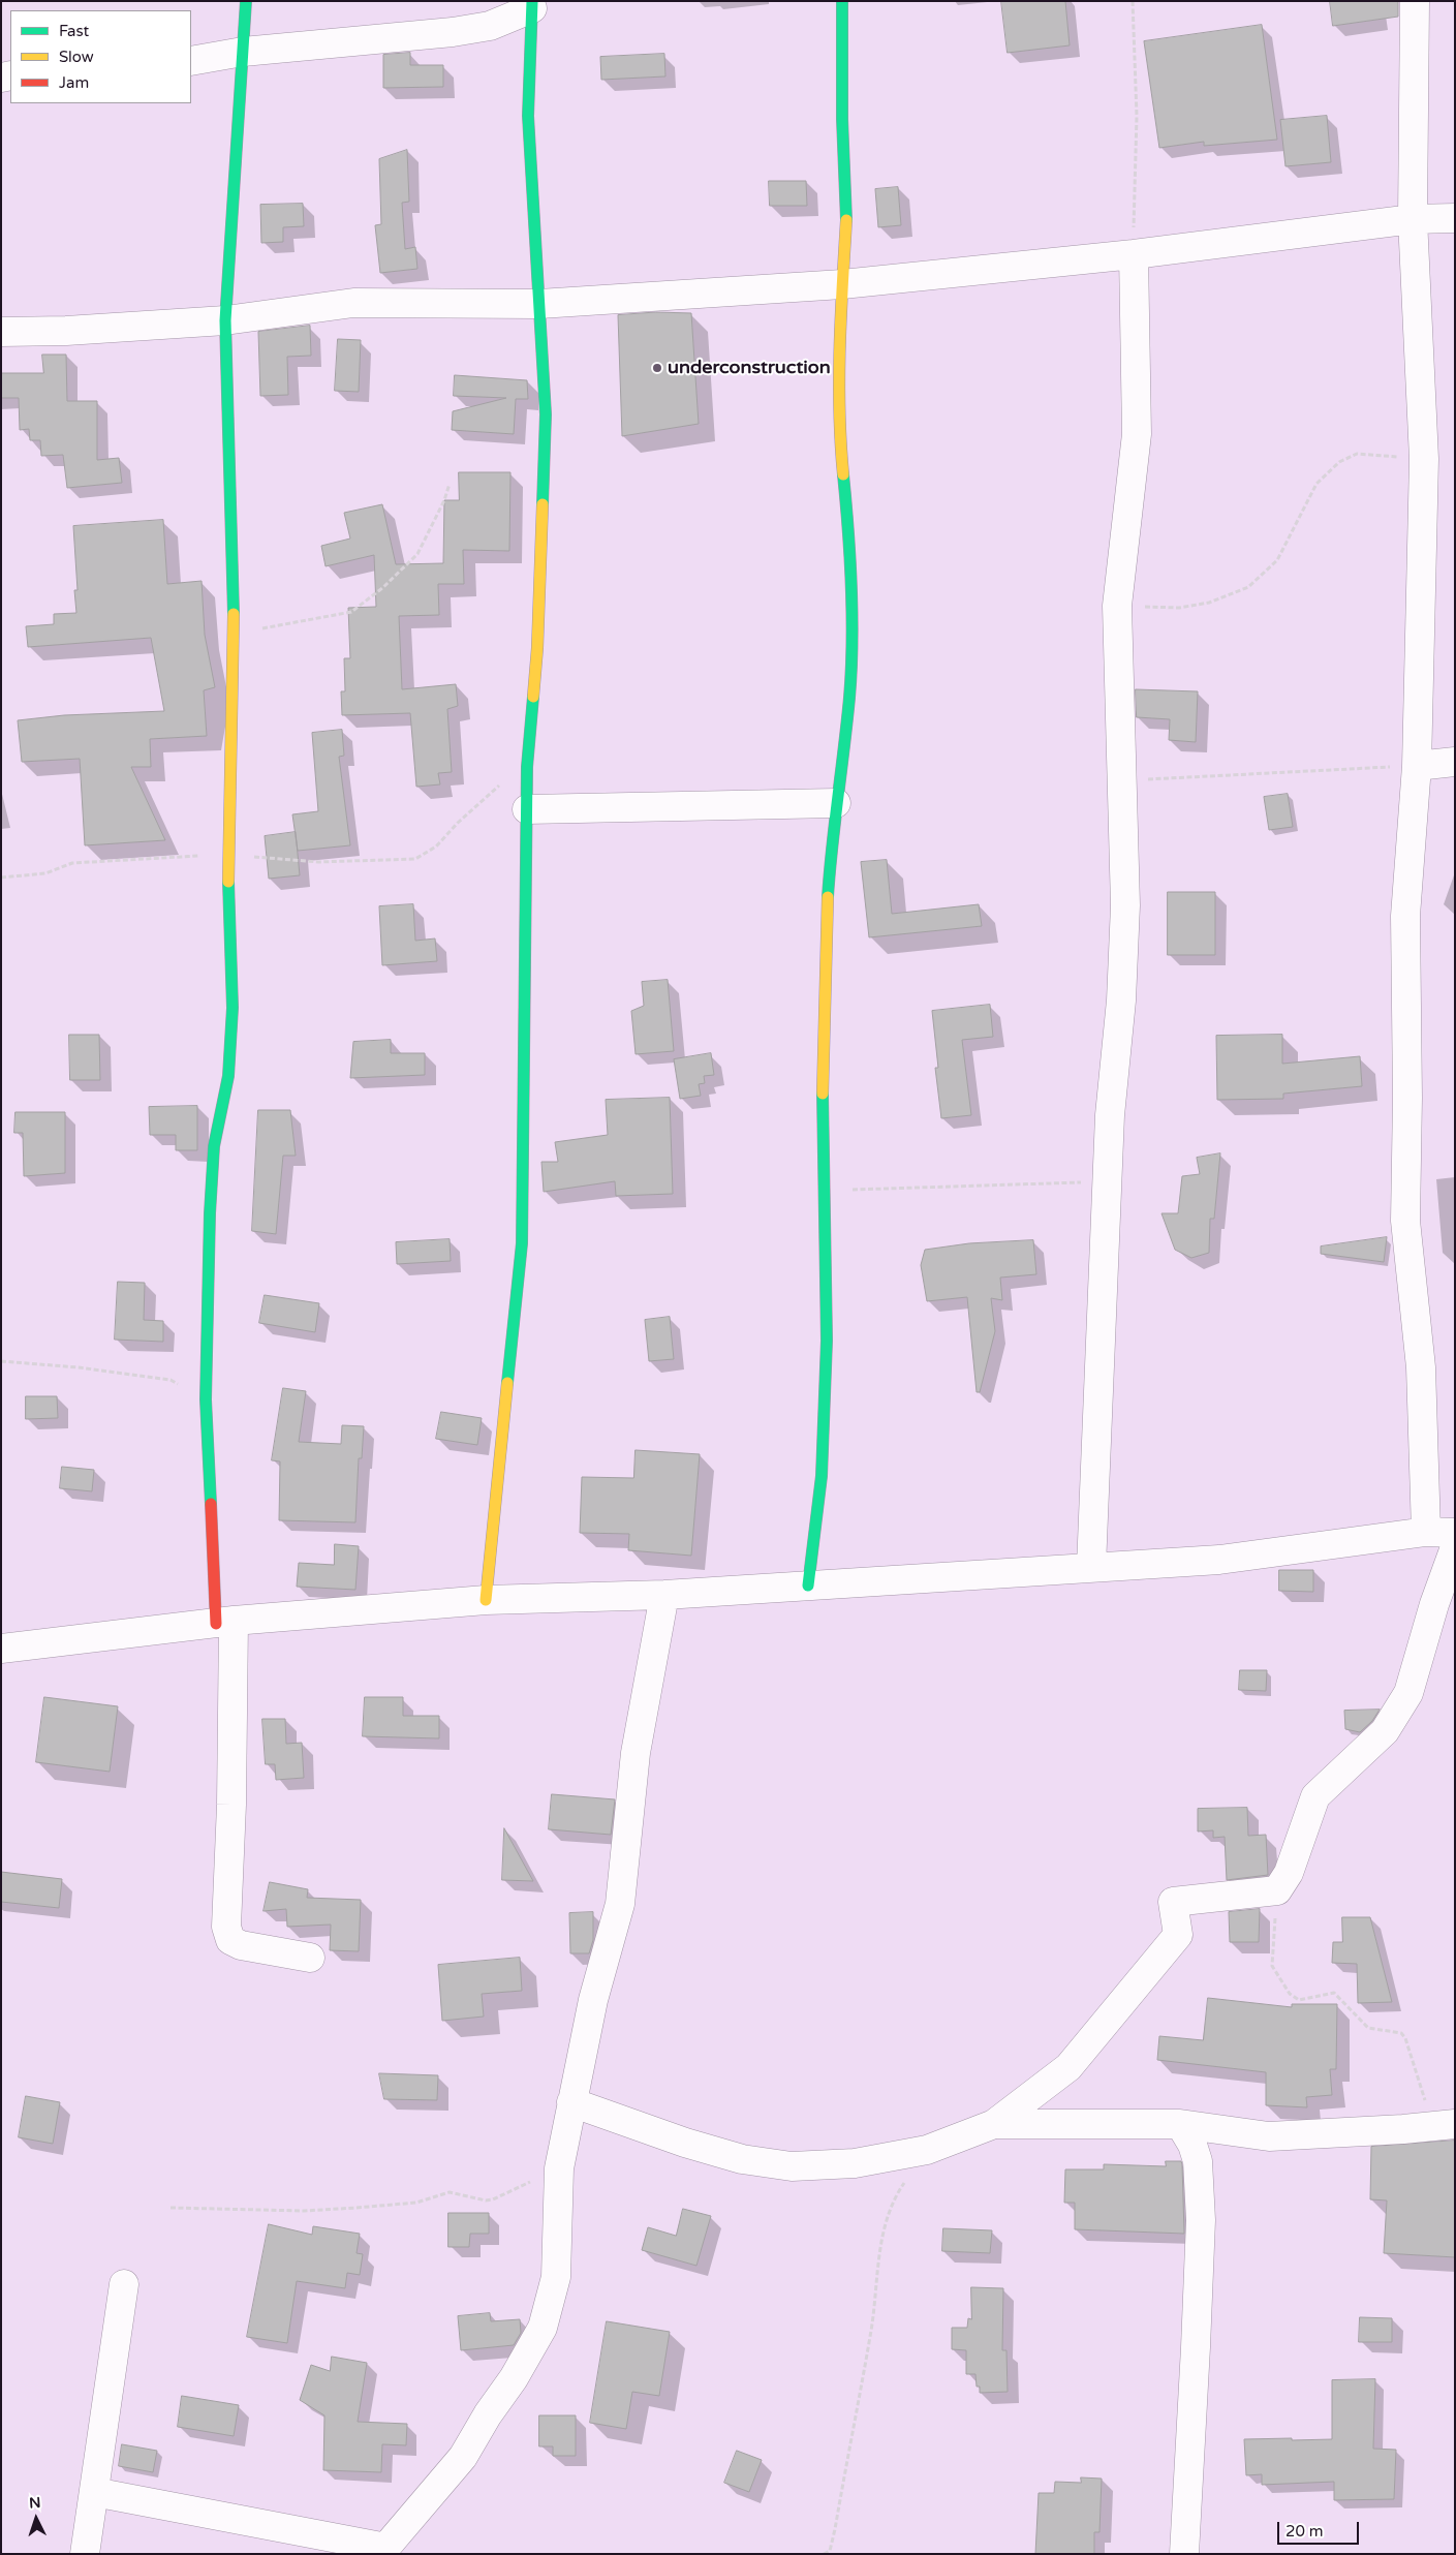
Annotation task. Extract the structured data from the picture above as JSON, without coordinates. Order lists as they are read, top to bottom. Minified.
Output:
{"places":["underconstruction"],"legend":["Fast","Slow","Jam"],"scale_bar":"20 m","north":"top"}
